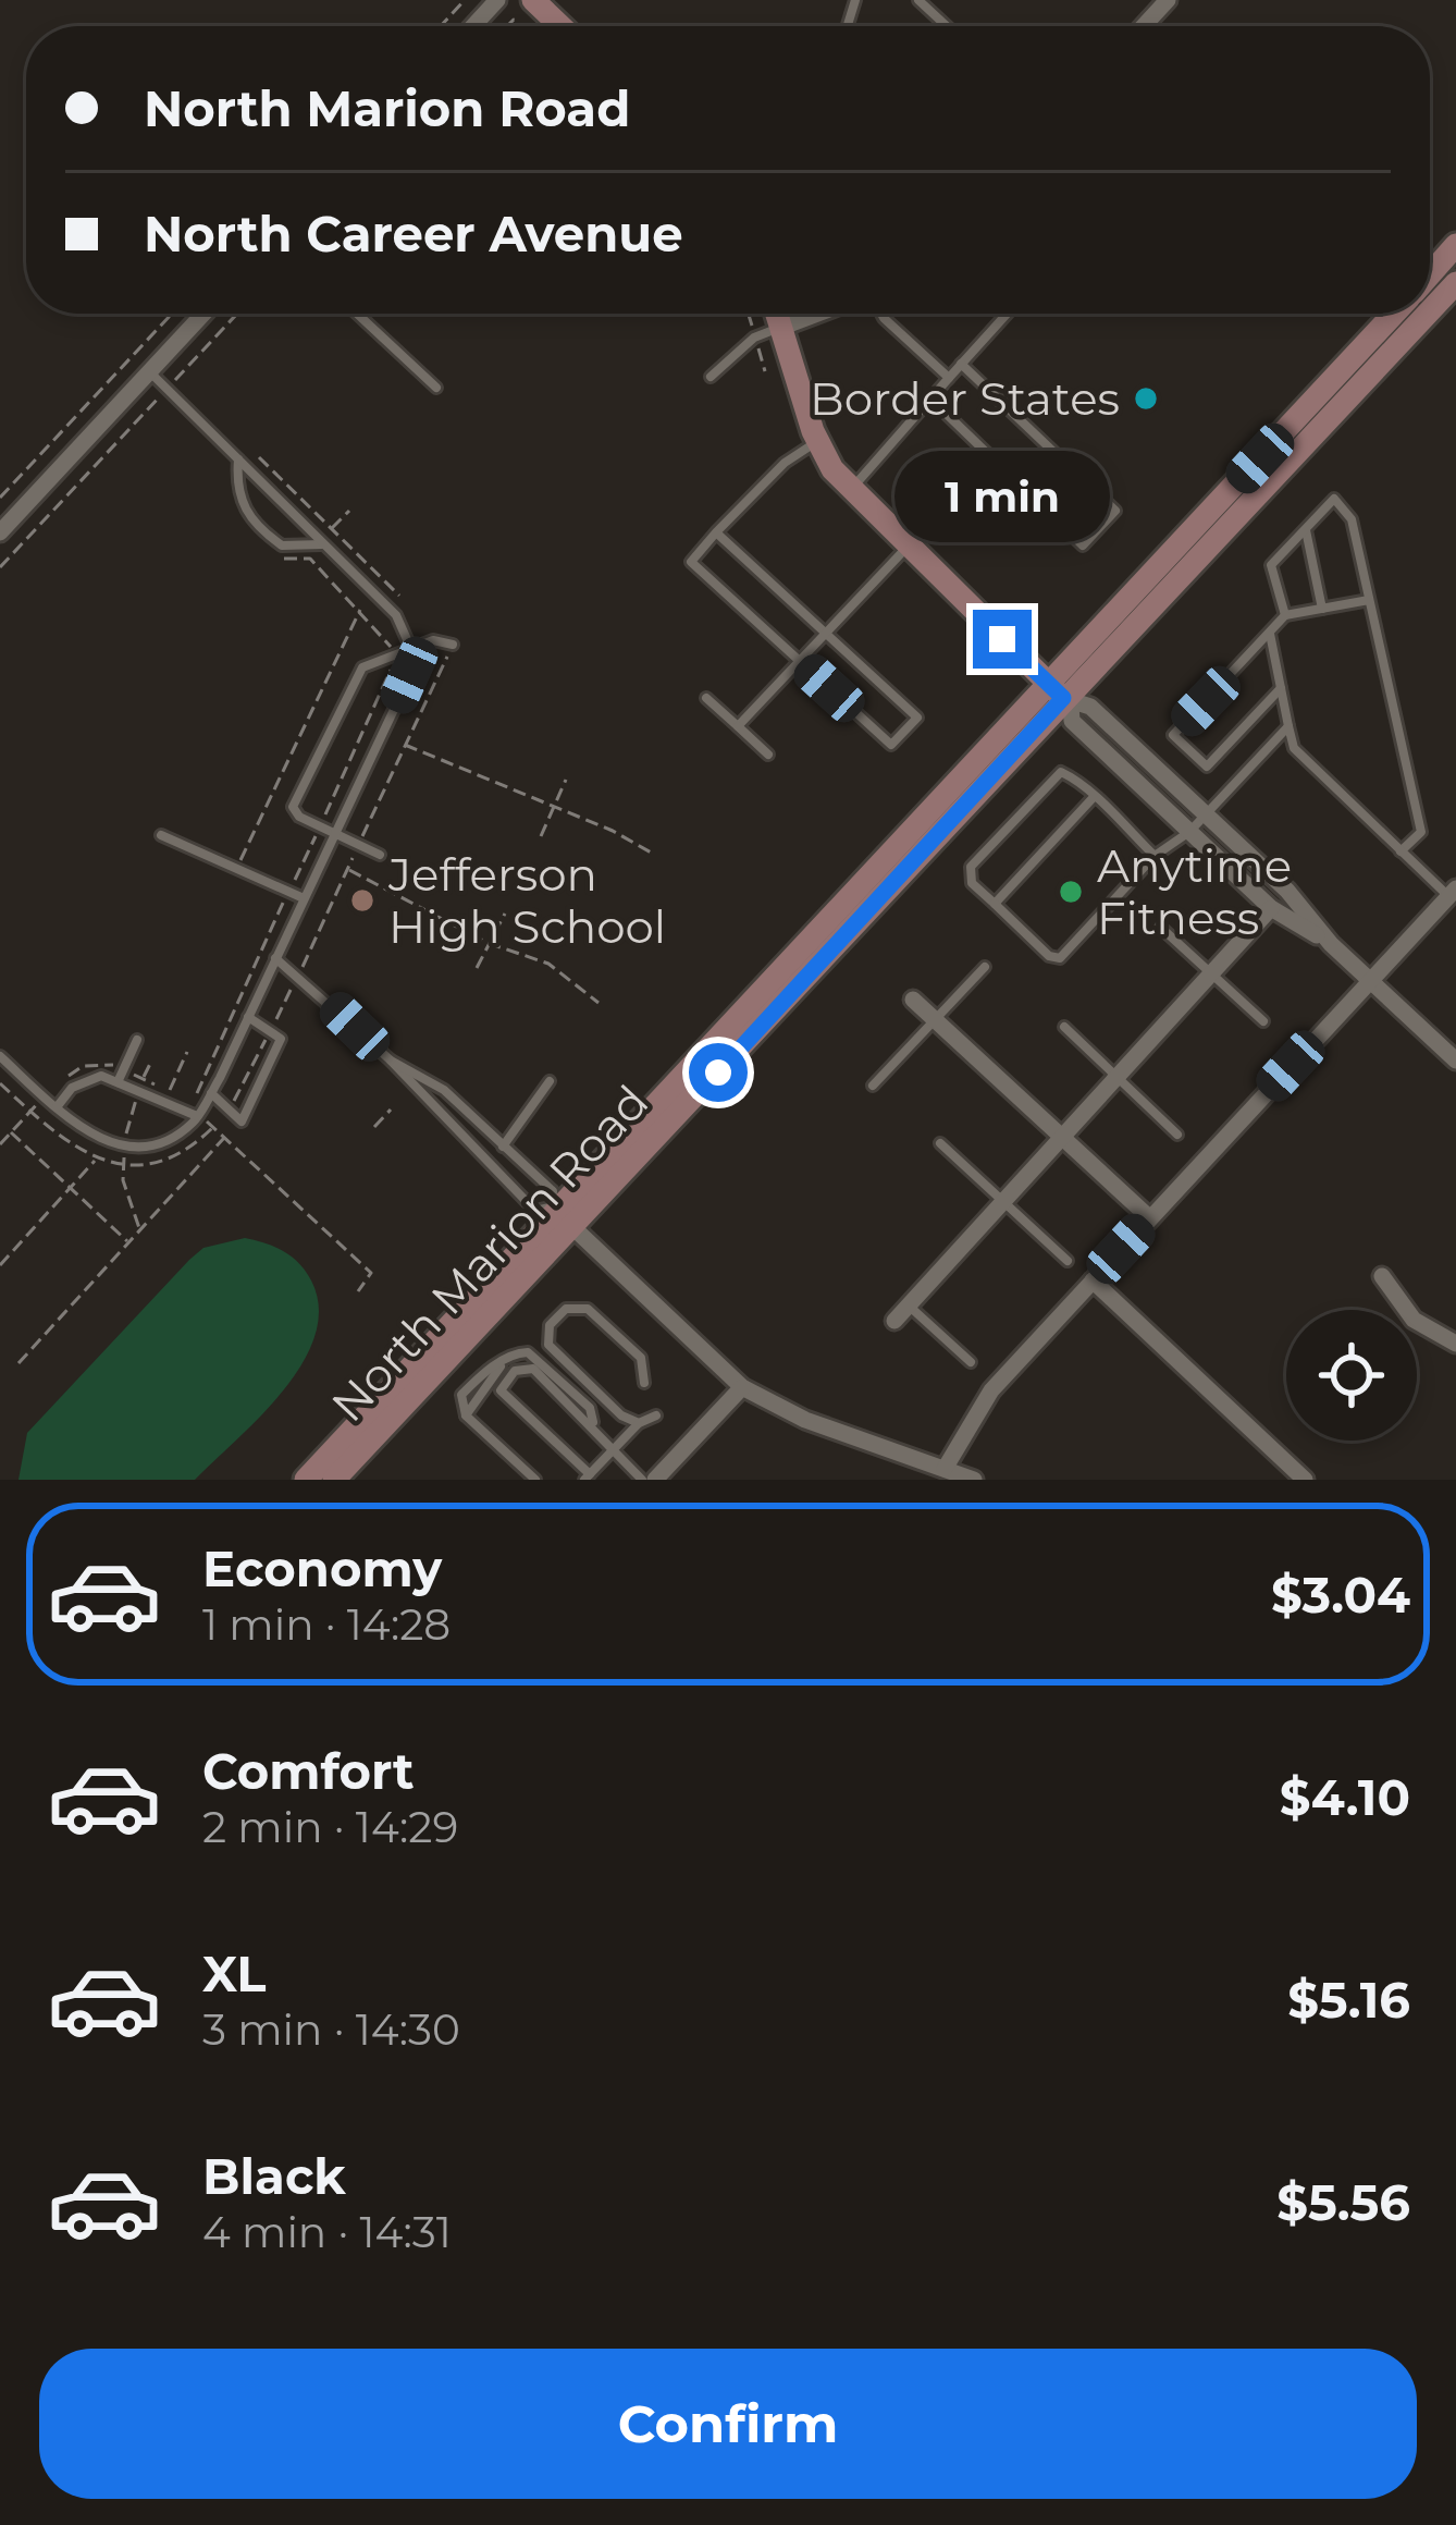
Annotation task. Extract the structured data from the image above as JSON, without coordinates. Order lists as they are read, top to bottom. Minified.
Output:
{"streets":{"main road":["North Marion Road"]},"places":["Border States","Anytime Fitness","Jefferson High School"],"page":{"banner":["North Marion Road","North Career Avenue"],"bubble":"1 min","list":[{"name":"Economy","note":"1 min · 14:28","value":"$3.04"},{"name":"Comfort","note":"2 min · 14:29","value":"$4.10"},{"name":"XL","note":"3 min · 14:30","value":"$5.16"},{"name":"Black","note":"4 min · 14:31","value":"$5.56"}],"buttons":"Confirm"}}
